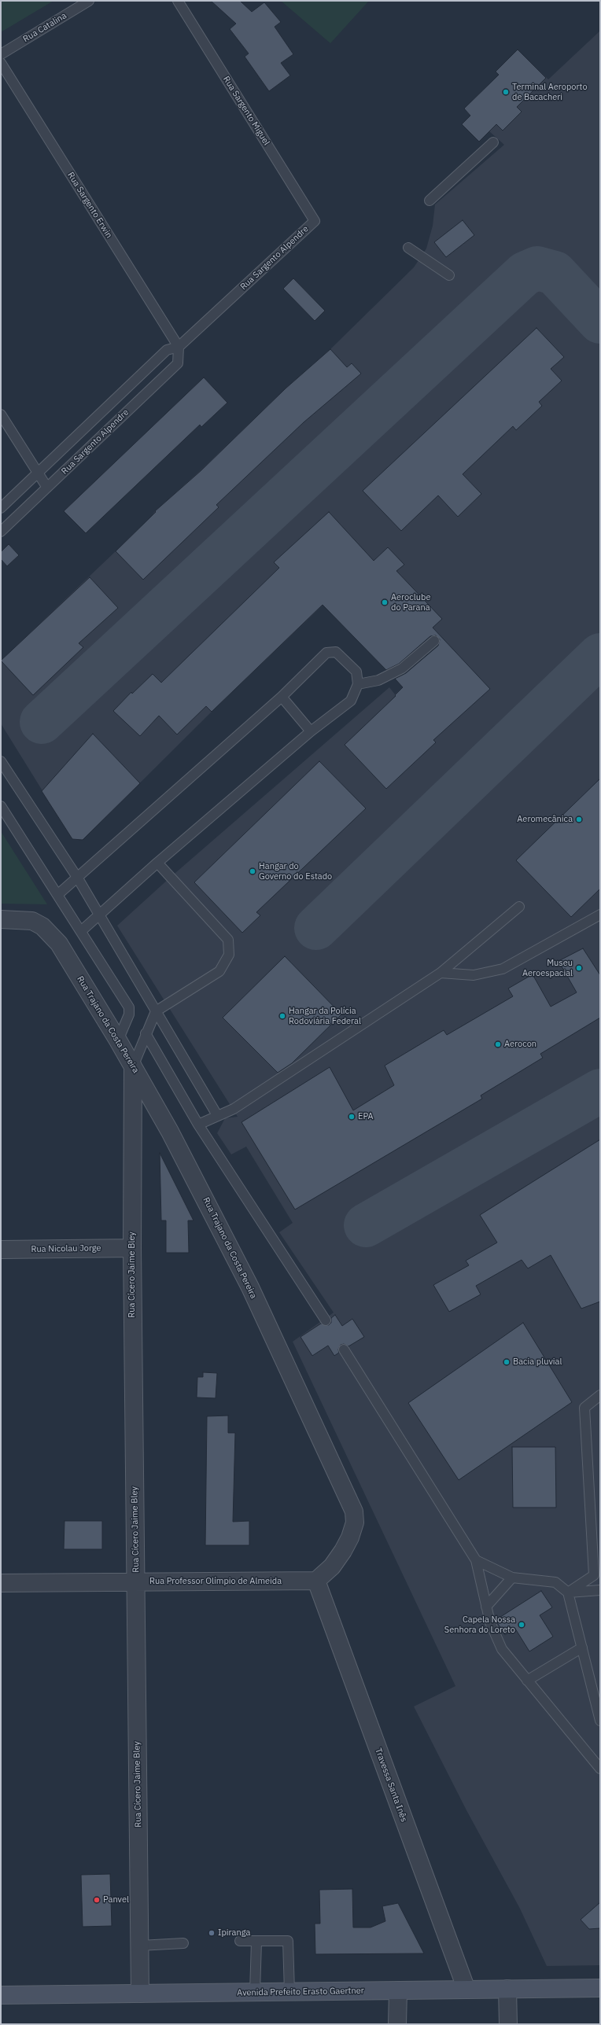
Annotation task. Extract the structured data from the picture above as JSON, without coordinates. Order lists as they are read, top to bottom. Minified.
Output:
{"streets":{"main road":["Avenida Prefeito Erasto Gaertner"],"street":["Rua Trajano da Costa Pereira","Rua Nicolau Jorge","Rua Cícero Jaime Bley","Rua Professor Olímpio de Almeida","Travessa Santa Inês"],"lane":["Rua Catalina","Rua Sargento Miguel","Rua Sargento Erwin","Rua Sargento Alpendre"]},"crossings":[["Rua Sargento Miguel","Rua Sargento Alpendre"],["Rua Sargento Erwin","Rua Sargento Alpendre"],["Rua Trajano da Costa Pereira","Rua Cícero Jaime Bley"],["Rua Trajano da Costa Pereira","Rua Professor Olímpio de Almeida"],["Rua Trajano da Costa Pereira","Travessa Santa Inês"],["Rua Nicolau Jorge","Rua Cícero Jaime Bley"],["Rua Cícero Jaime Bley","Rua Professor Olímpio de Almeida"],["Rua Cícero Jaime Bley","Avenida Prefeito Erasto Gaertner"],["Rua Professor Olímpio de Almeida","Travessa Santa Inês"],["Travessa Santa Inês","Avenida Prefeito Erasto Gaertner"]],"places":["Terminal Aeroporto de Bacacheri","Aeroclube do Parana","Aeromecânica","Hangar do Governo do Estado","Museu Aeroespacial","Hangar da Polícia Rodoviária Federal","Aerocon","EPA","Bacia pluvial","Capela Nossa Senhora do Loreto","Panvel","Ipiranga"]}
